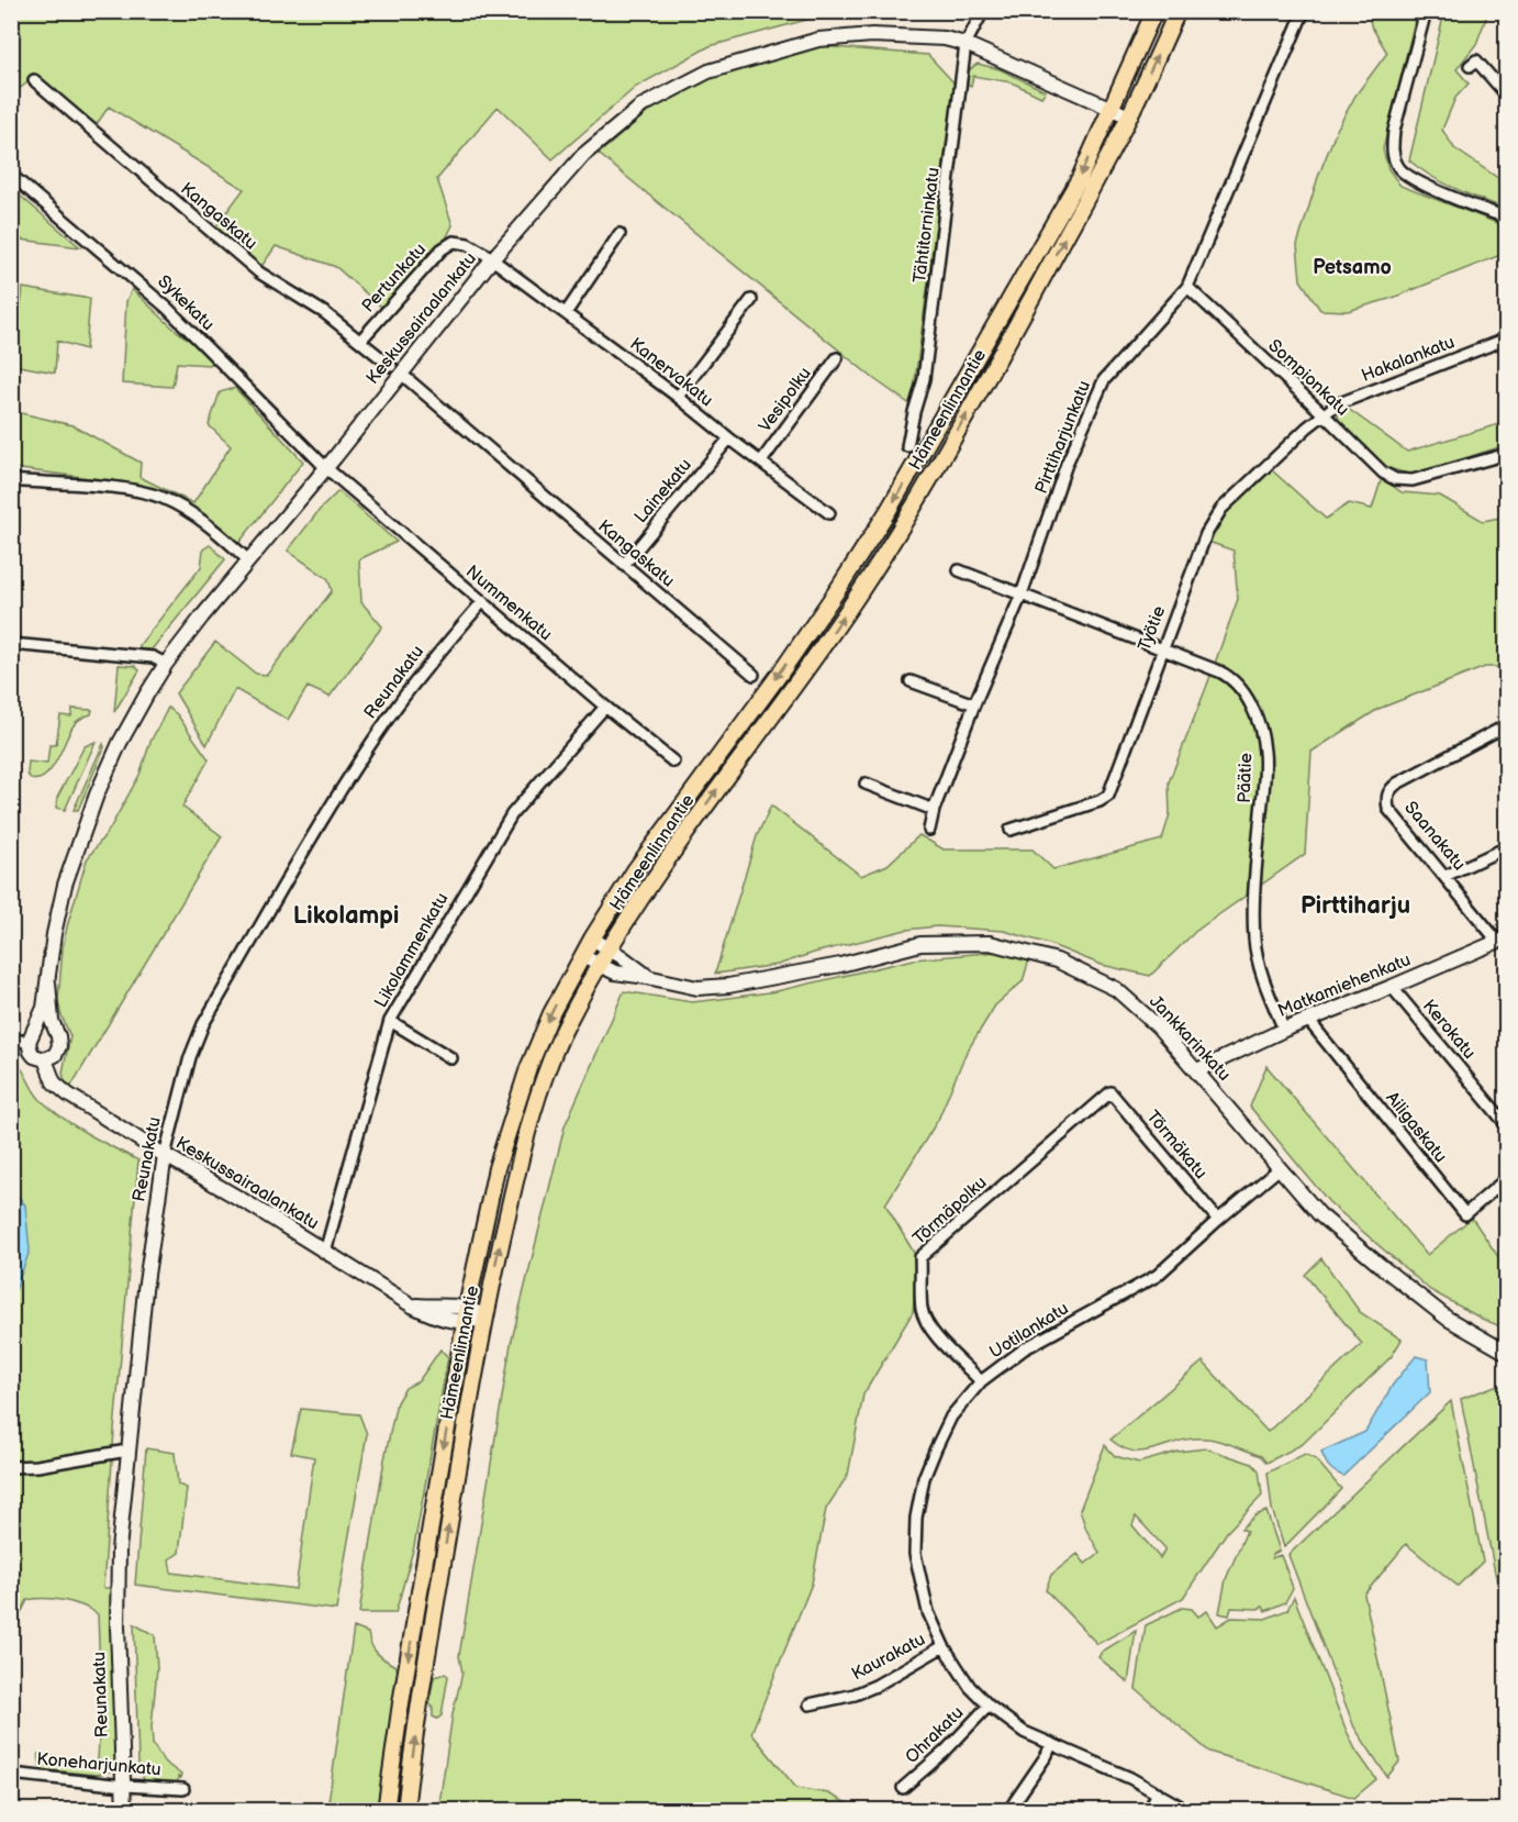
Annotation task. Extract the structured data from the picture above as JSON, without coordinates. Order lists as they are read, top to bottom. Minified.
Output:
{"streets":{"main road":["Hämeenlinnantie"],"street":["Kangaskatu","Tähtitorninkatu","Pertunkatu","Sykekatu","Keskussairaalankatu","Hakalankatu","Kanervakatu","Sompionkatu","Vesipolku","Pirttiharjunkatu","Lainekatu","Nummenkatu","Työtie","Reunakatu","Päätie","Saanakatu","Likolammenkatu","Matkamiehenkatu","Kerokatu","Jankkarinkatu","Ailigaskatu","Törmäkatu","Törmäpolku","Uotilankatu","Kaurakatu","Ohrakatu","Koneharjunkatu"]},"crossings":[["Kangaskatu","Pertunkatu"],["Kangaskatu","Lainekatu"],["Tähtitorninkatu","Keskussairaalankatu"],["Pertunkatu","Keskussairaalankatu"],["Pertunkatu","Kanervakatu"],["Sykekatu","Keskussairaalankatu"],["Sykekatu","Nummenkatu"],["Keskussairaalankatu","Kanervakatu"],["Keskussairaalankatu","Hämeenlinnantie"],["Keskussairaalankatu","Nummenkatu"],["Keskussairaalankatu","Reunakatu"],["Keskussairaalankatu","Likolammenkatu"],["Hakalankatu","Sompionkatu"],["Hakalankatu","Työtie"],["Kanervakatu","Vesipolku"],["Kanervakatu","Lainekatu"],["Sompionkatu","Pirttiharjunkatu"],["Sompionkatu","Työtie"],["Hämeenlinnantie","Jankkarinkatu"],["Pirttiharjunkatu","Päätie"],["Nummenkatu","Reunakatu"],["Nummenkatu","Likolammenkatu"],["Työtie","Päätie"],["Reunakatu","Koneharjunkatu"],["Päätie","Matkamiehenkatu"],["Saanakatu","Matkamiehenkatu"],["Matkamiehenkatu","Kerokatu"],["Matkamiehenkatu","Jankkarinkatu"],["Matkamiehenkatu","Ailigaskatu"],["Jankkarinkatu","Uotilankatu"],["Törmäkatu","Törmäpolku"],["Törmäkatu","Uotilankatu"],["Törmäpolku","Uotilankatu"],["Uotilankatu","Kaurakatu"],["Uotilankatu","Ohrakatu"]],"districts":["Petsamo","Pirttiharju","Likolampi"]}
